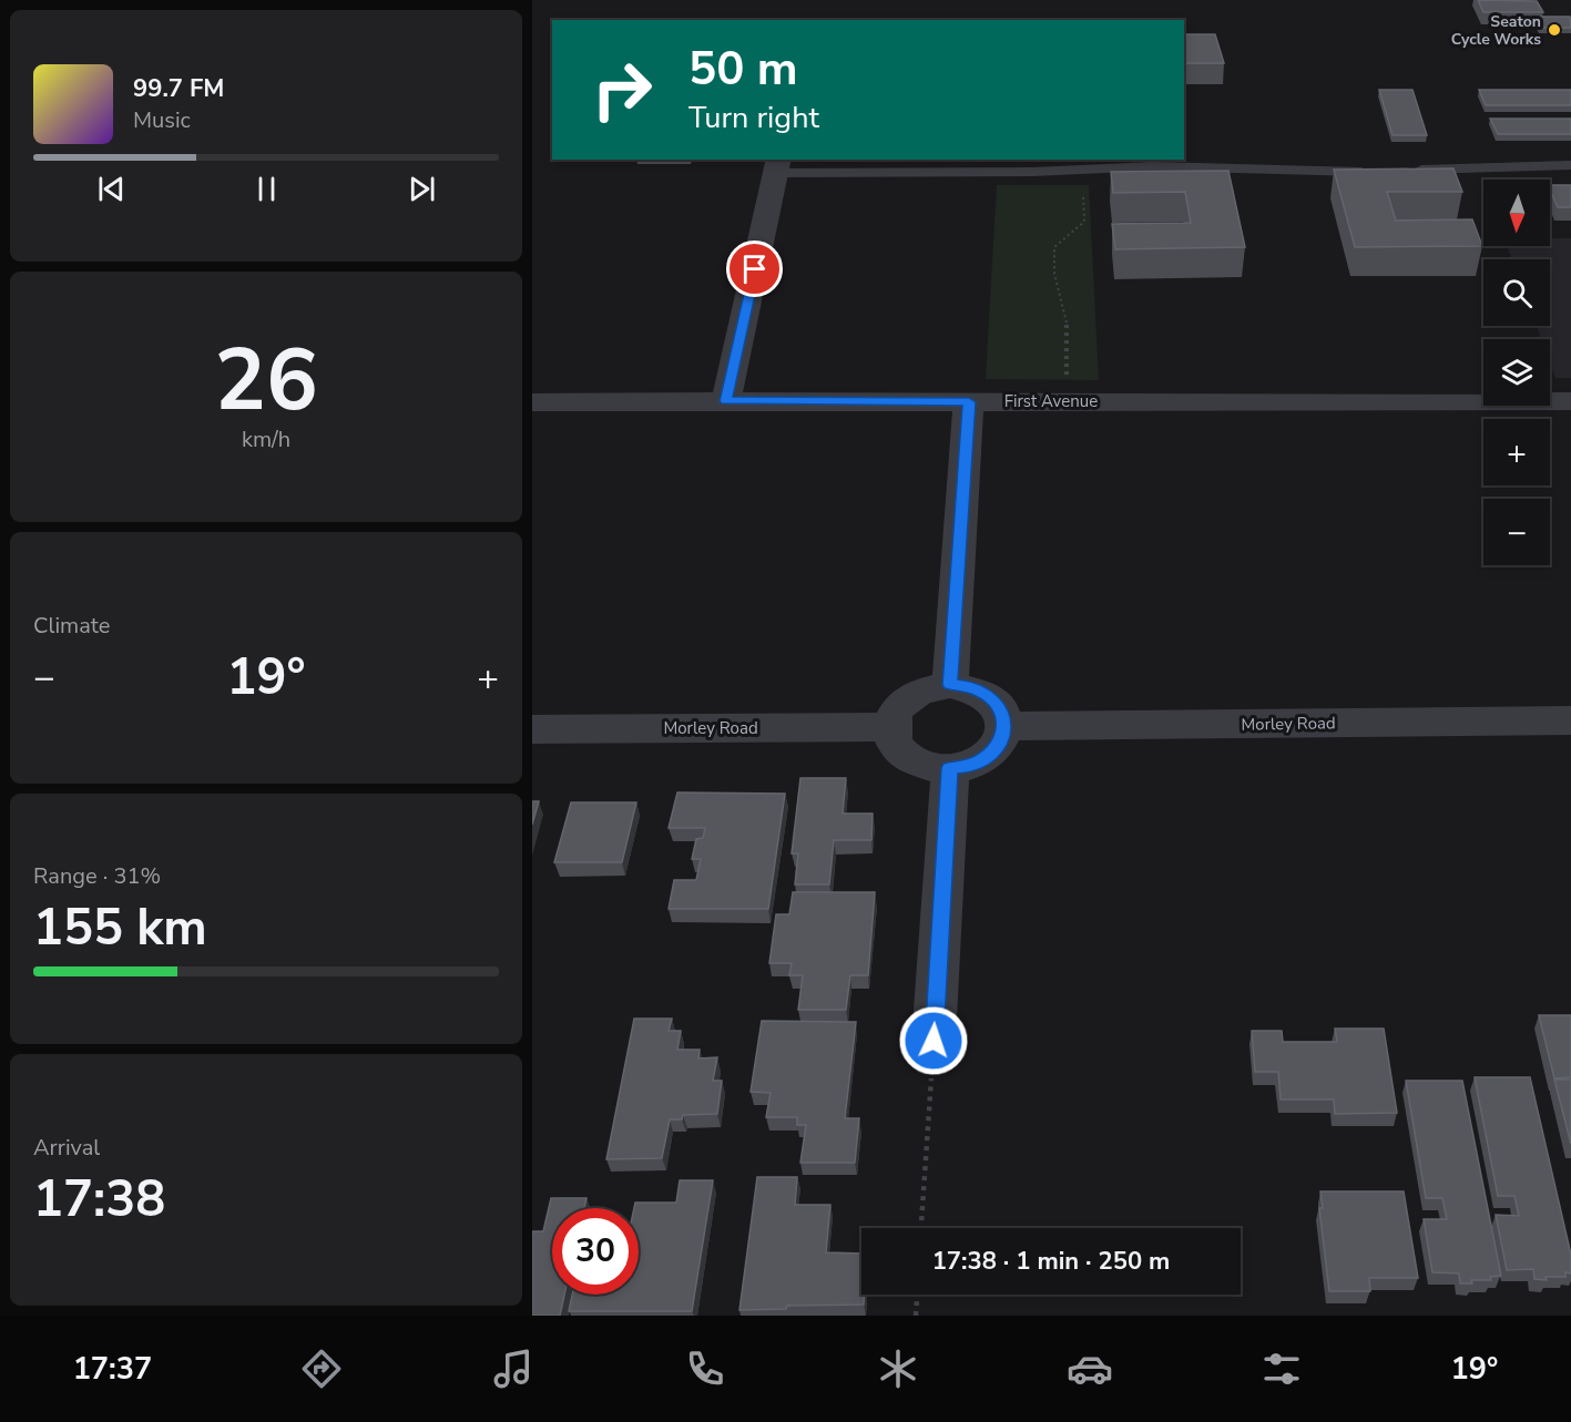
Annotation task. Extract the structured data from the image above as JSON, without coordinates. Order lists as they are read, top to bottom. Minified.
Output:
{"streets":{"street":["First Avenue","Morley Road"]},"places":["Seaton Cycle Works"],"north":"bottom","page":{"turn":["50 m","Turn right"],"song":["99.7 FM","Music"],"map_buttons":["+","−"],"tile":[["26","km/h"],"Climate",["Range · 31%","155 km"],["Arrival","17:38"]],"heat":["−","19°","+"],"limit":"30","trip":"17:38 · 1 min · 250 m","tabs":["17:37","19°"]}}
